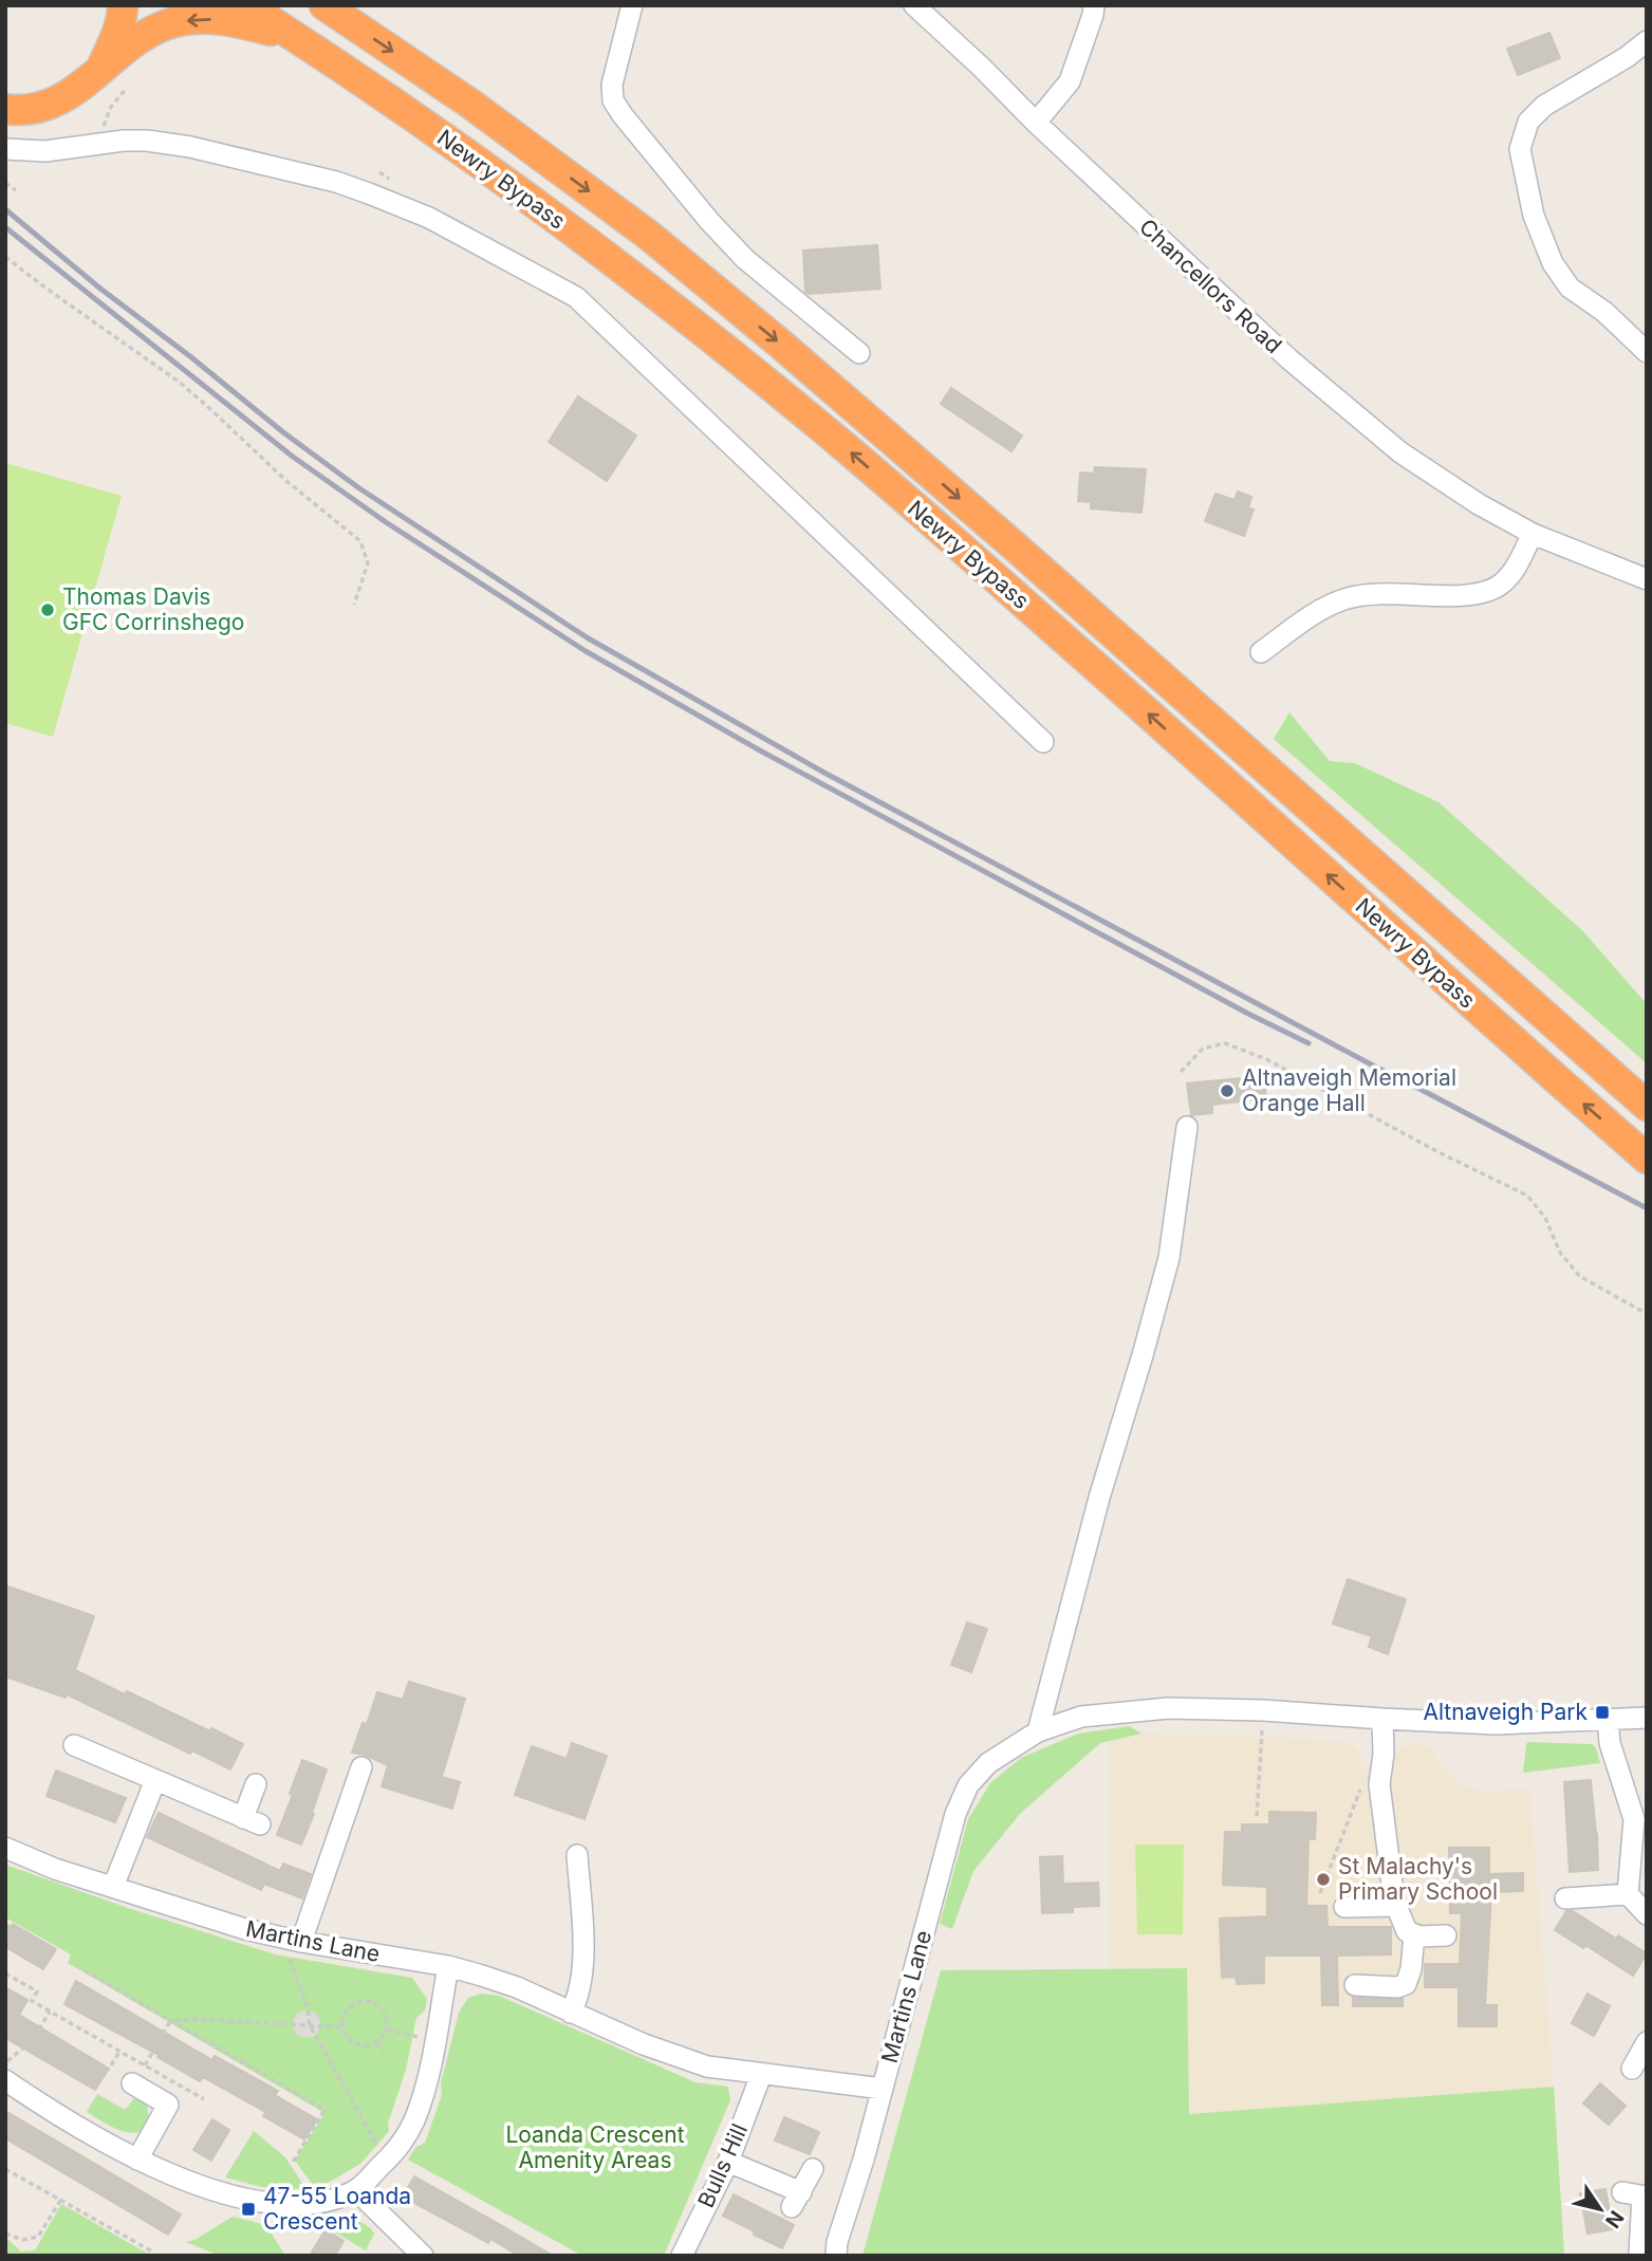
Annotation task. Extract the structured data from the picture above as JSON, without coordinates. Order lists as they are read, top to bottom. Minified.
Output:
{"streets":{"highway":["Newry Bypass"],"street":["Chancellors Road","Martins Lane","Bulls Hill"]},"crossings":[["Martins Lane","Bulls Hill"]],"parks":["Loanda Crescent Amenity Areas"],"places":{"other":["Thomas Davis GFC Corrinshego","Altnaveigh Memorial Orange Hall","St Malachy's Primary School"],"transit":["Altnaveigh Park","47-55 Loanda Crescent"]},"north":"bottom right"}
